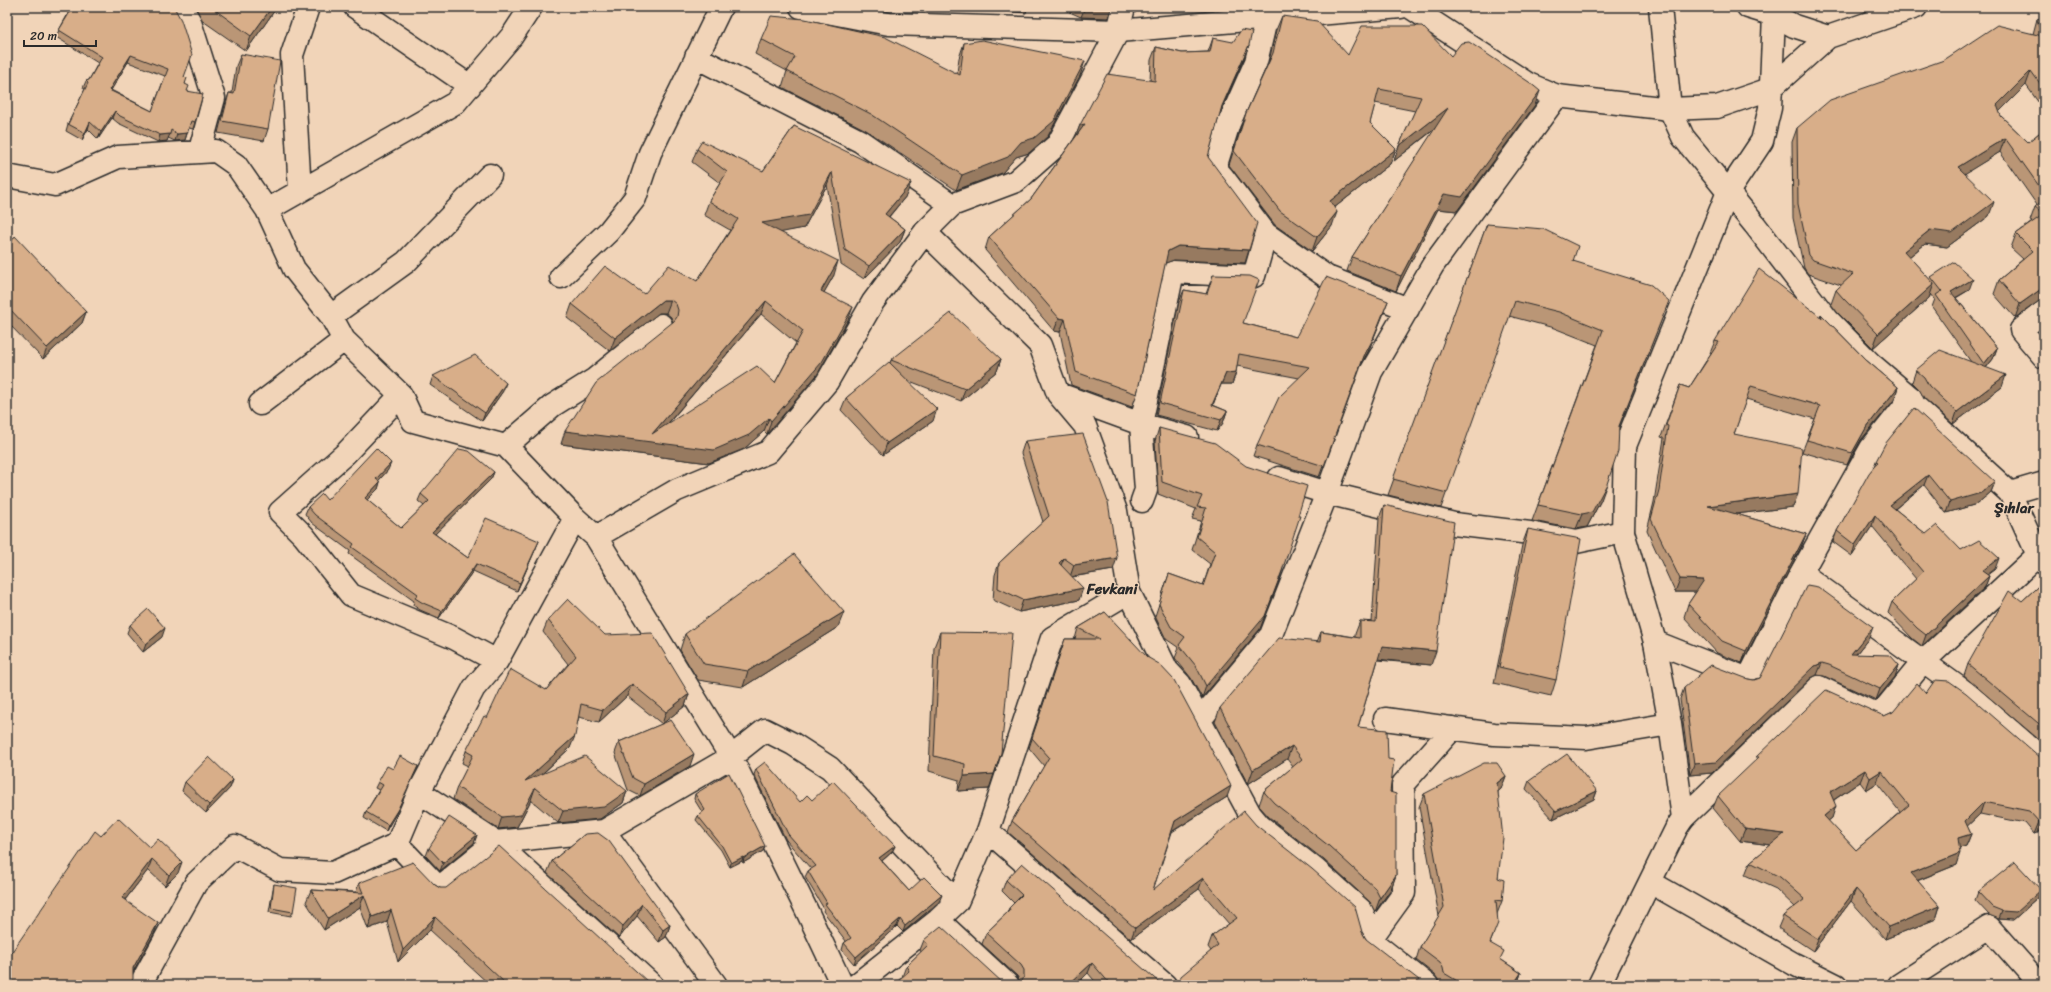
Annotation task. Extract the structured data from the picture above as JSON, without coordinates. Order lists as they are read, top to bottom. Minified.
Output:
{"districts":["Şıhlar","Fevkani"],"scale_bar":"20 m"}
